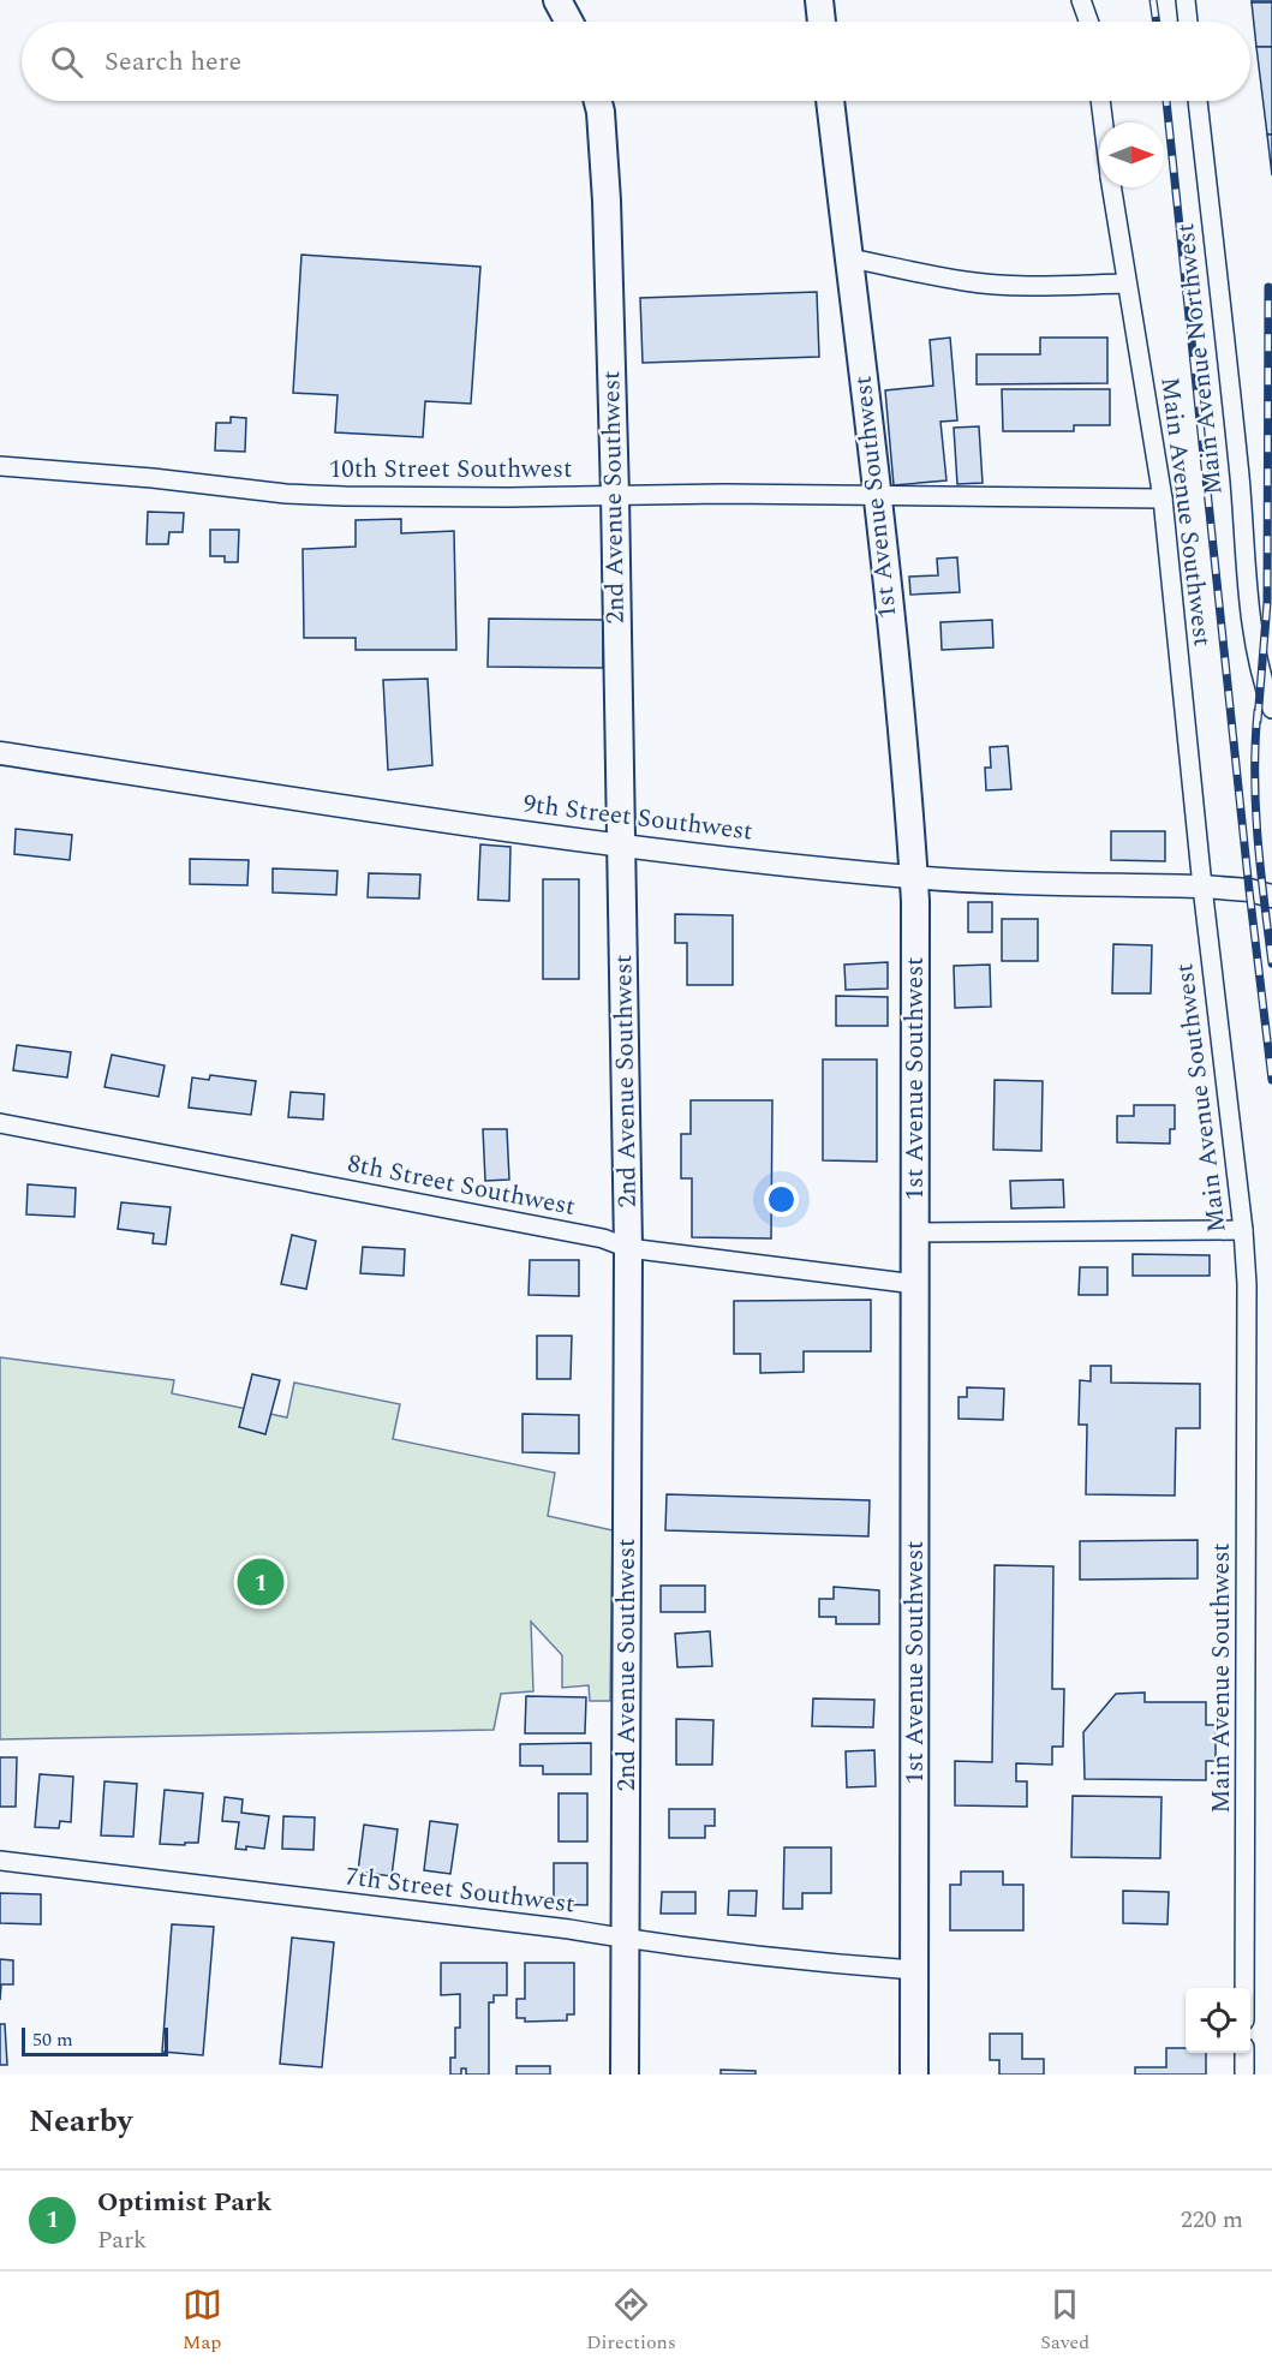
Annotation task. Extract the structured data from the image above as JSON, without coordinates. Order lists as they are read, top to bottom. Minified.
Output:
{"streets":{"main road":["2nd Avenue Southwest","1st Avenue Southwest"],"street":["Main Avenue Northwest","10th Street Southwest","Main Avenue Southwest","9th Street Southwest","8th Street Southwest","7th Street Southwest"]},"crossings":[["10th Street Southwest","2nd Avenue Southwest"],["10th Street Southwest","1st Avenue Southwest"],["10th Street Southwest","Main Avenue Southwest"],["2nd Avenue Southwest","9th Street Southwest"],["2nd Avenue Southwest","8th Street Southwest"],["2nd Avenue Southwest","7th Street Southwest"],["1st Avenue Southwest","9th Street Southwest"],["1st Avenue Southwest","8th Street Southwest"],["1st Avenue Southwest","7th Street Southwest"],["Main Avenue Southwest","9th Street Southwest"]],"scale_bar":"50 m","north":"right","page":{"search":"Search here","pins":"1","scale":"50 m","heading":"Nearby","list":[{"mark":"1","name":"Optimist Park","note":"Park","value":"220 m"}],"nav":["Map","Directions","Saved"]}}
